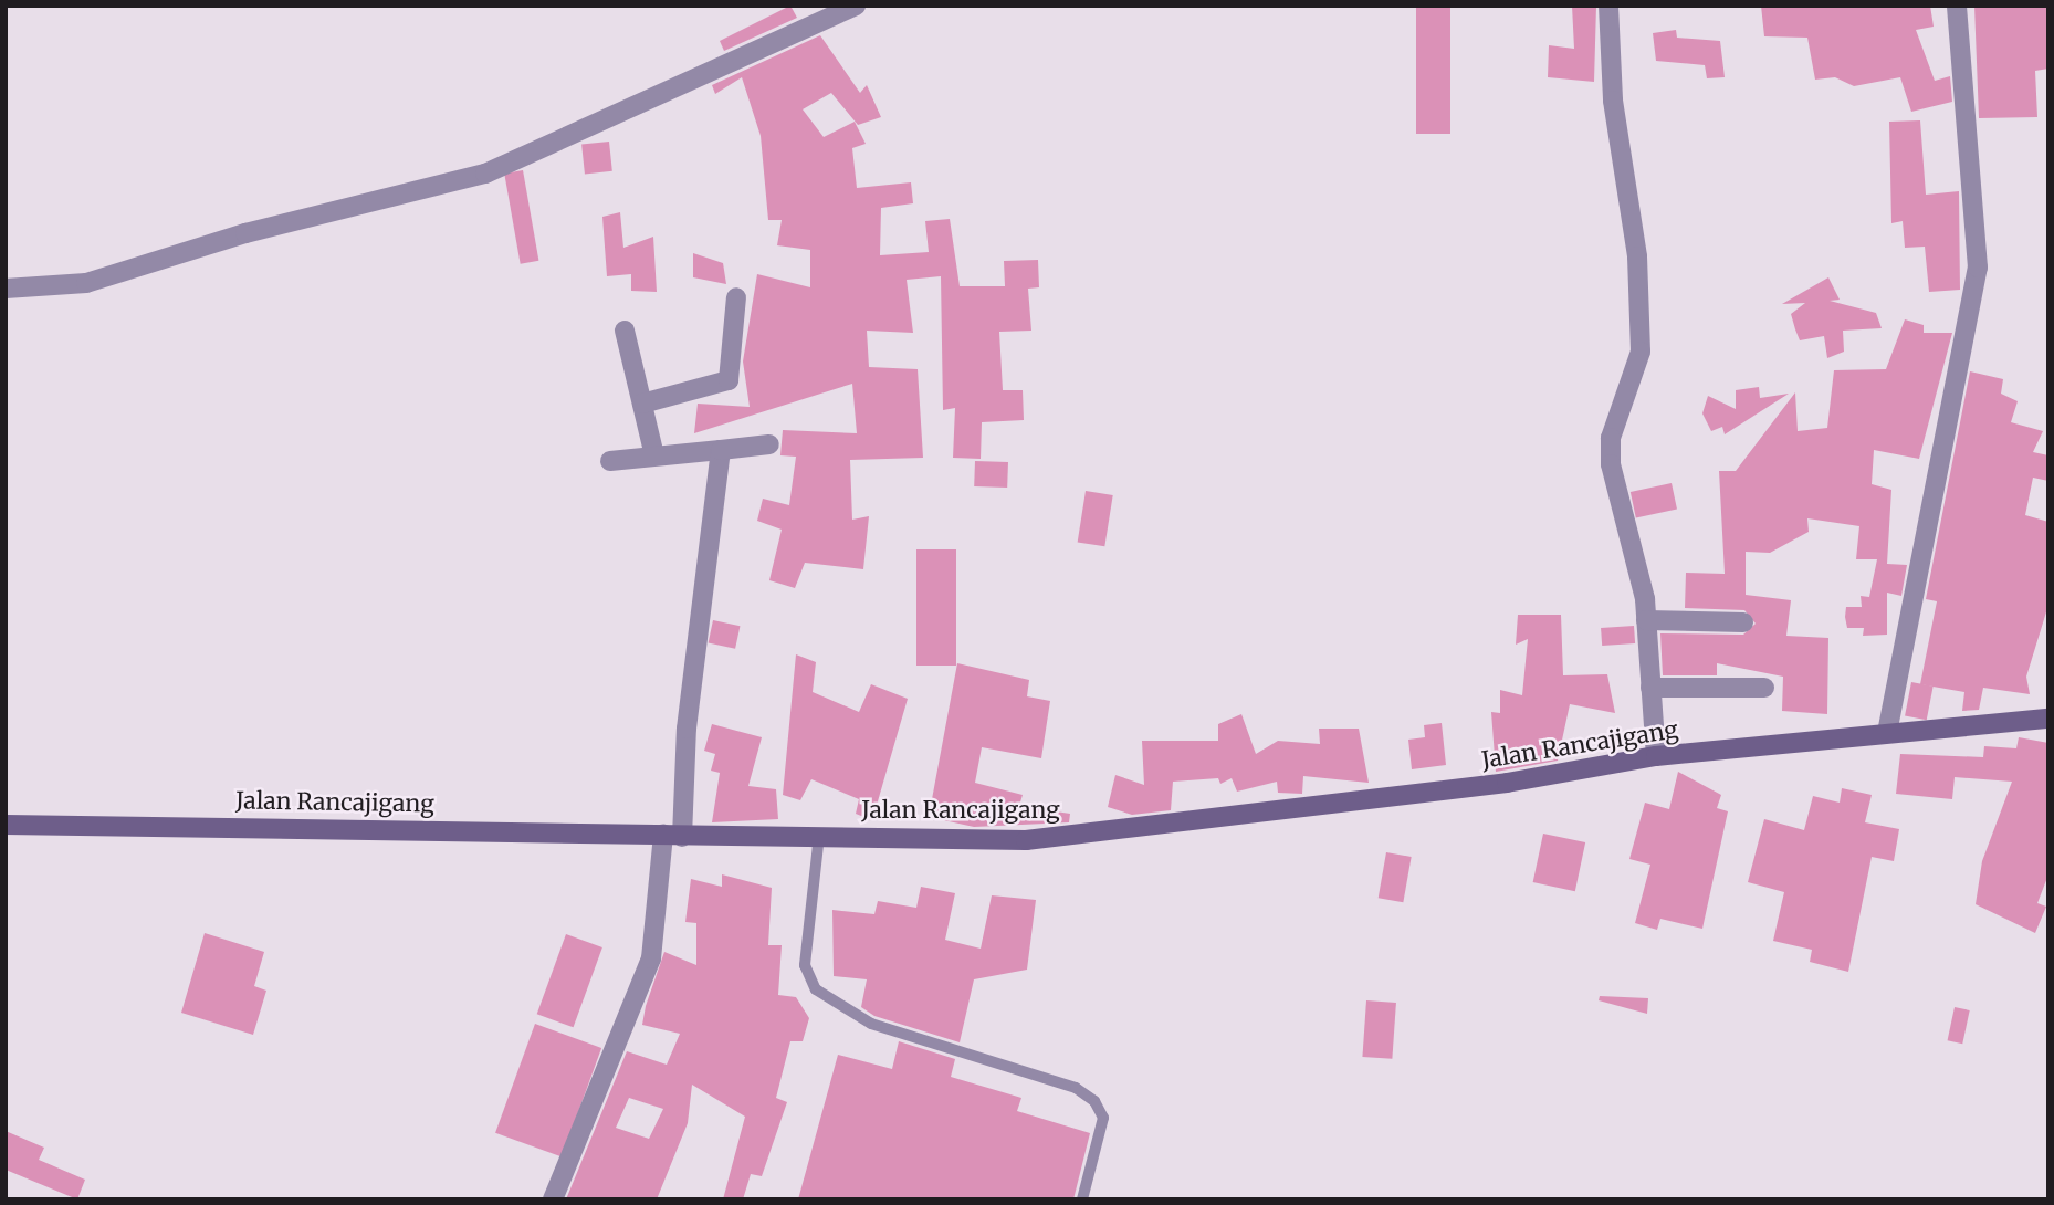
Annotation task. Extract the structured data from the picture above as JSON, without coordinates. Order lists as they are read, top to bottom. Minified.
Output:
{"streets":{"main road":["Jalan Rancajigang"]}}
